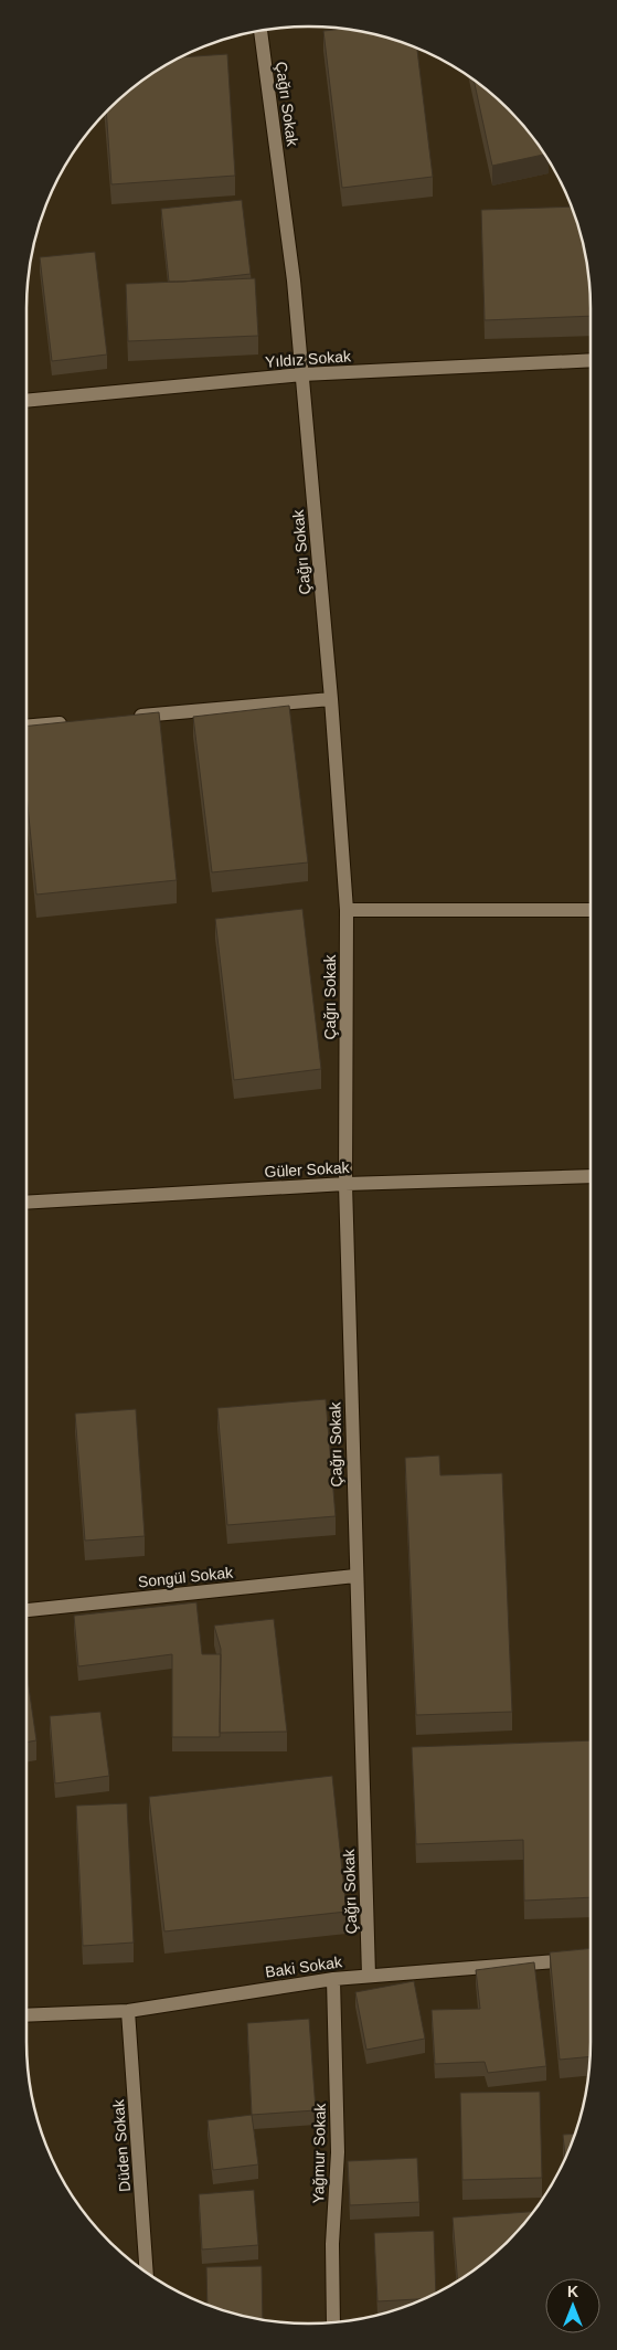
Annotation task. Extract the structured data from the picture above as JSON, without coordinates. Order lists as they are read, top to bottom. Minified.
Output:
{"streets":{"street":["Çağrı Sokak","Yıldız Sokak","Güler Sokak","Songül Sokak","Baki Sokak","Düden Sokak","Yağmur Sokak"]},"crossings":[["Çağrı Sokak","Yıldız Sokak"],["Çağrı Sokak","Güler Sokak"],["Çağrı Sokak","Songül Sokak"],["Çağrı Sokak","Baki Sokak"],["Baki Sokak","Düden Sokak"],["Baki Sokak","Yağmur Sokak"]],"north":"top"}
